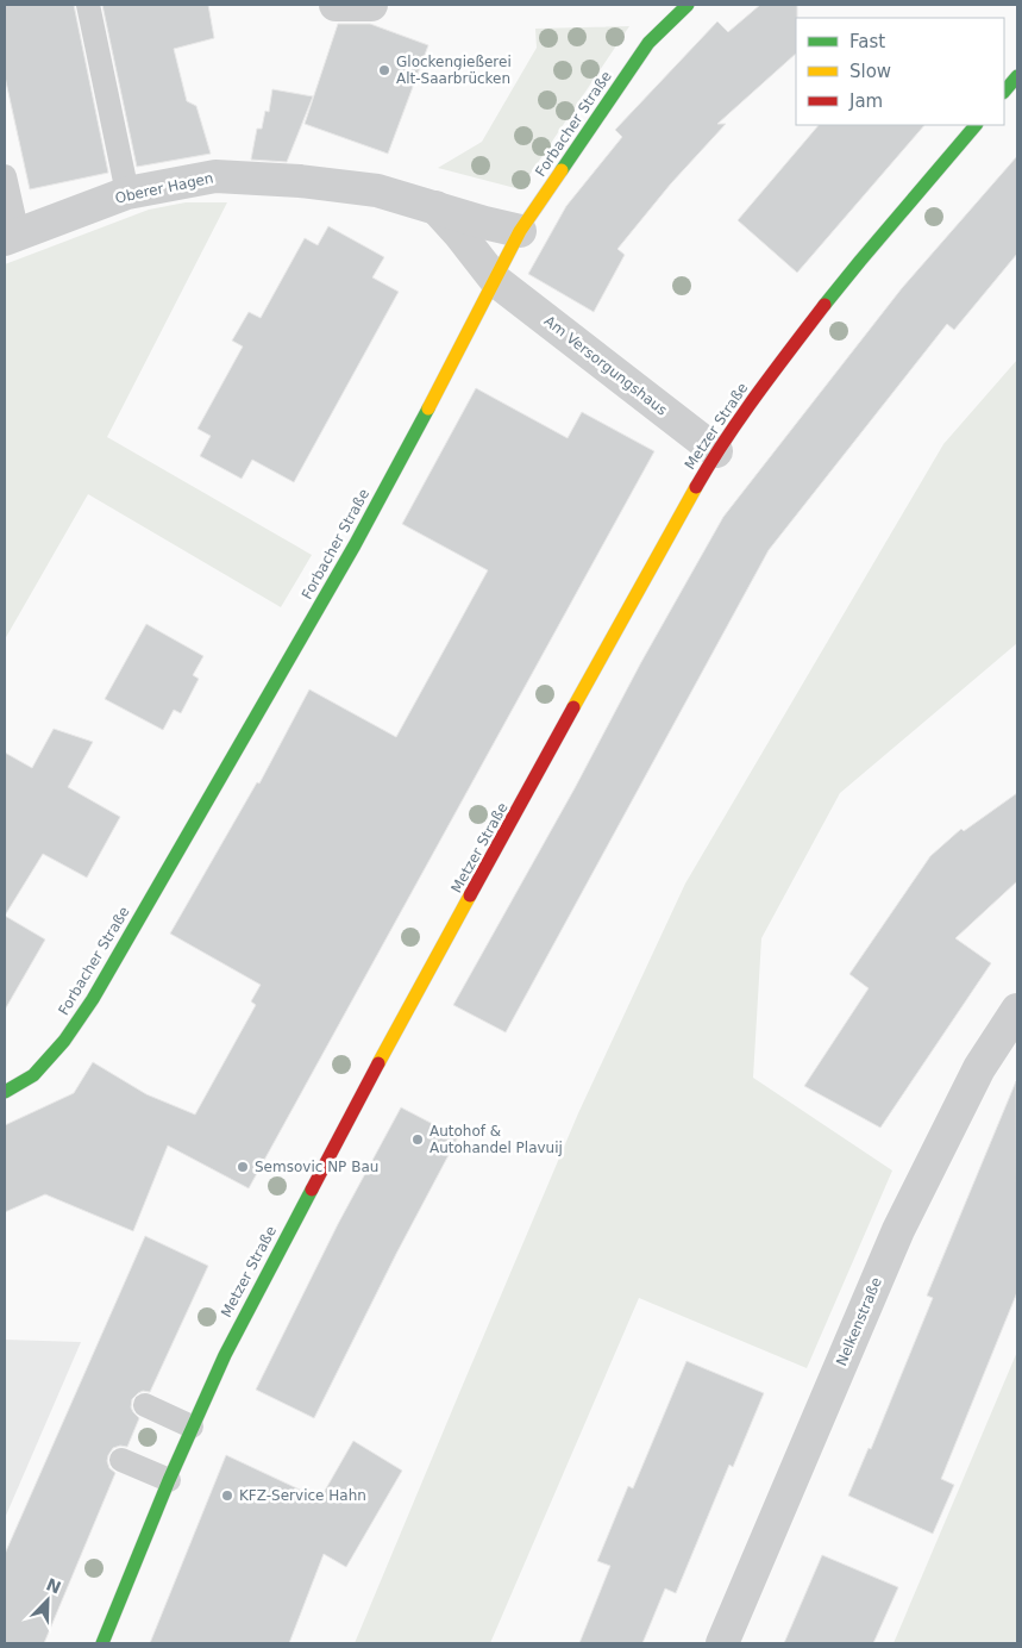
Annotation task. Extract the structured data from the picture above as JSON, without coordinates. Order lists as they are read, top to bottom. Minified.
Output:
{"streets":{"main road":["Forbacher Straße","Metzer Straße"],"street":["Oberer Hagen","Am Versorgungshaus","Nelkenstraße"]},"crossings":[["Forbacher Straße","Oberer Hagen"],["Forbacher Straße","Am Versorgungshaus"],["Am Versorgungshaus","Metzer Straße"]],"places":["Glockengießerei Alt-Saarbrücken","Autohof & Autohandel Plavuij","Semsovic NP Bau","KFZ-Service Hahn"],"legend":["Fast","Slow","Jam"],"north":"top right"}
